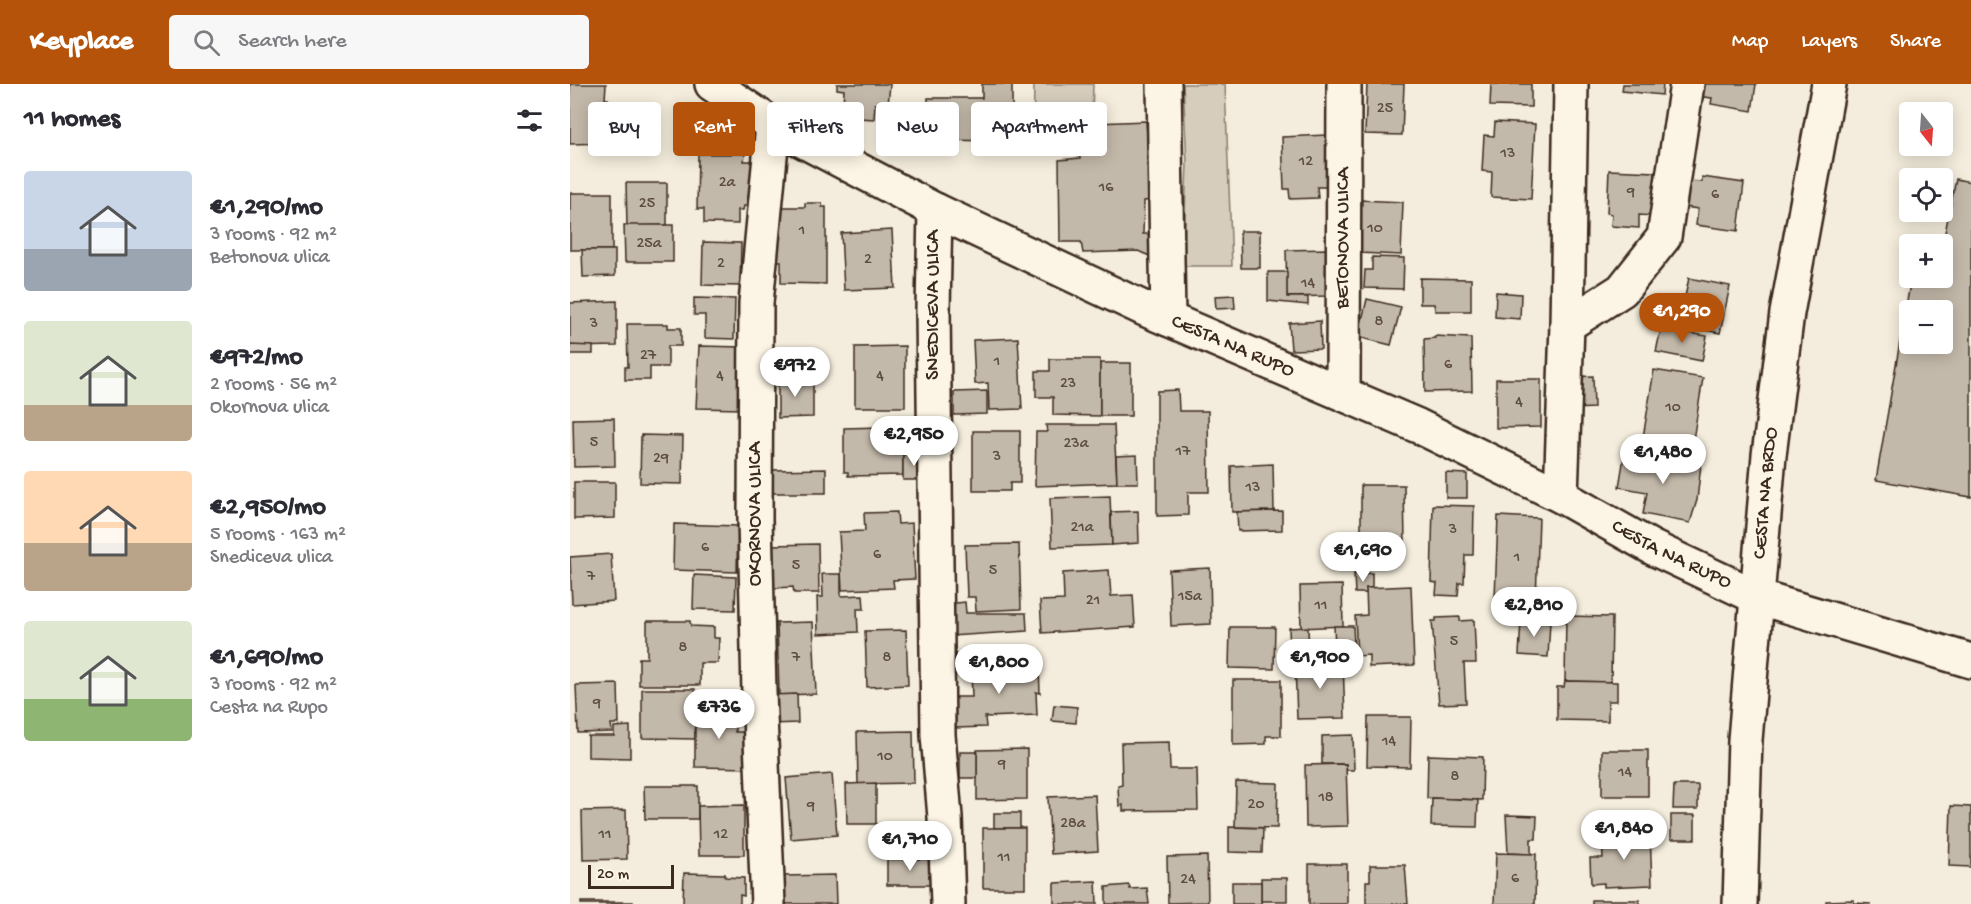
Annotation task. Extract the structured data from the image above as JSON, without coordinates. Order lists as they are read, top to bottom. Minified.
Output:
{"streets":{"street":["BETONOVA ULICA","SNEDICEVA ULICA","CESTA NA RUPO","CESTA NA BRDO","OKORNOVA ULICA"]},"crossings":[["BETONOVA ULICA","CESTA NA RUPO"],["SNEDICEVA ULICA","CESTA NA RUPO"],["CESTA NA RUPO","CESTA NA BRDO"]],"house_numbers":["25","13","12","2a","16","9","6","25","10","1","25a","2","2","14","8","3","27","1","6","4","4","23","4","10","5","23a","17","3","29","13","21a","3","6","6","1","5","5","7","15a","21","11","5","8","7","8","9","14","10","9","14","8","18","20","9","28a","11","12","11","6","24"],"scale_bar":"20 m","north":"bottom","page":{"header":"Keyplace","search":"Search here","nav":["Map","Layers","Share"],"heading":"11 homes","map_buttons":["+","−"],"chip":["Buy","Rent","Filters","New","Apartment"],"list":[{"name":"€1,290/mo","note":"3 rooms · 92 m² · Betonova ulica"},{"name":"€972/mo","note":"2 rooms · 56 m² · Okornova ulica"},{"name":"€2,950/mo","note":"5 rooms · 163 m² · Snediceva ulica"},{"name":"€1,690/mo","note":"3 rooms · 92 m² · Cesta na Rupo"}],"price":["€1,290","€972","€2,950","€1,480","€1,690","€2,810","€1,900","€1,800","€736","€1,840","€1,710"],"scale":"20 m"}}
